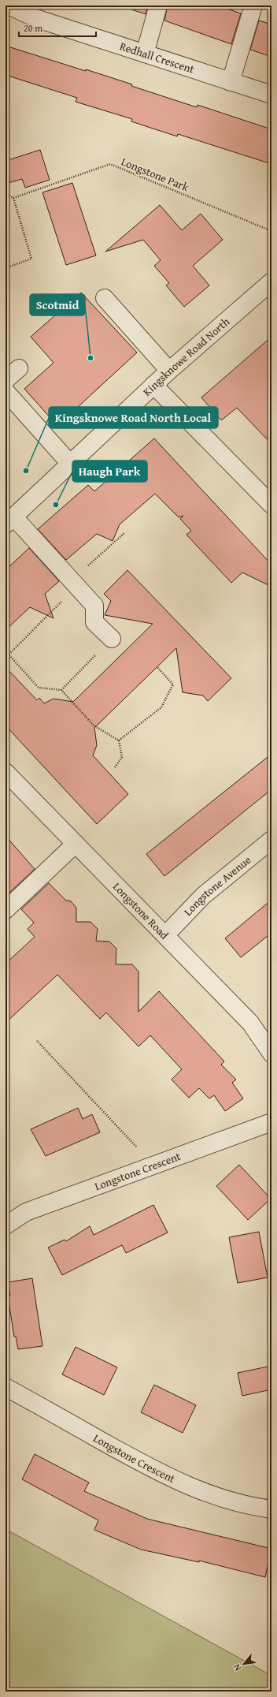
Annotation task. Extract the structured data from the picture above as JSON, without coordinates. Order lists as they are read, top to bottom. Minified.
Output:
{"streets":{"street":["Redhall Crescent","Kingsknowe Road North","Longstone Avenue","Longstone Road","Longstone Crescent"],"path":["Longstone Park"]},"crossings":[["Longstone Avenue","Longstone Road"]],"places":["Scotmid","Kingsknowe Road North Local","Haugh Park"],"scale_bar":"20 m","north":"bottom left"}
